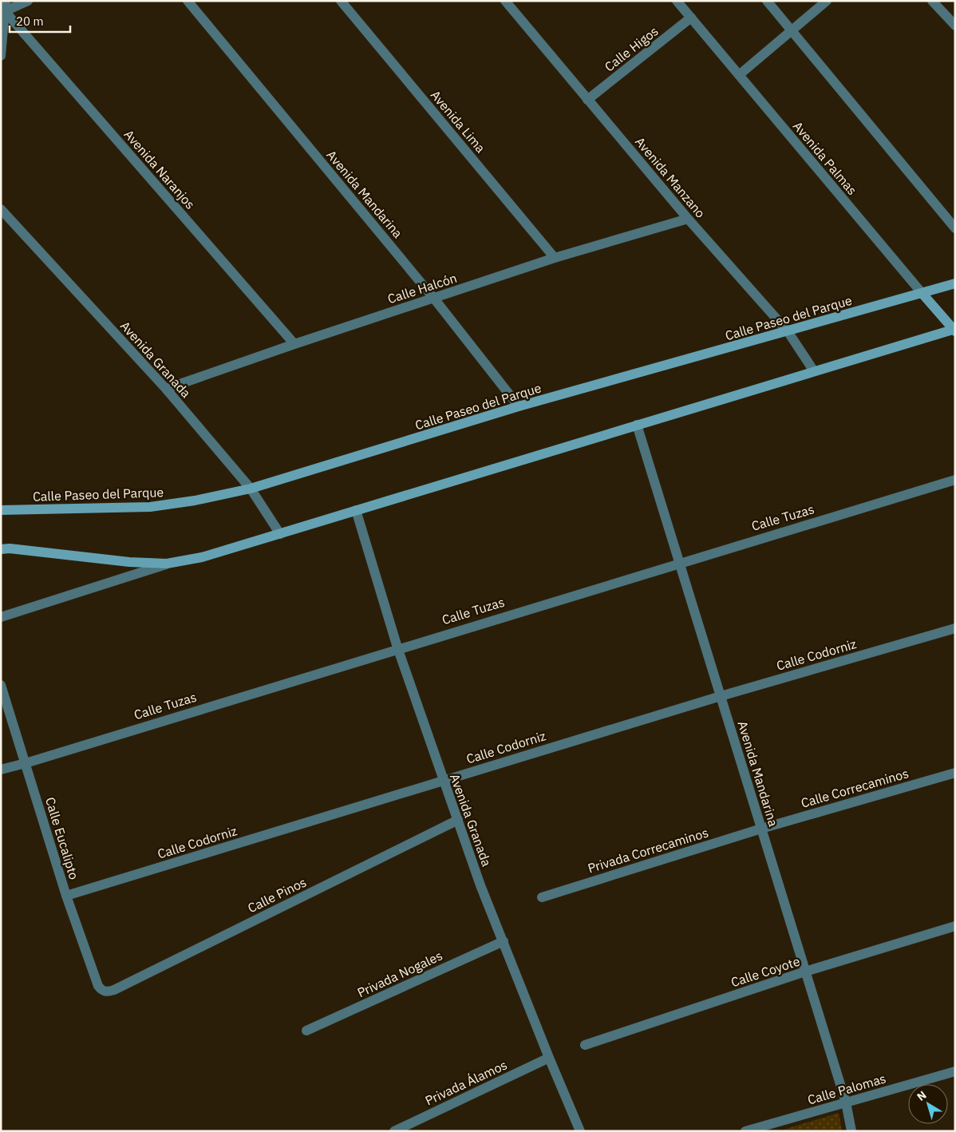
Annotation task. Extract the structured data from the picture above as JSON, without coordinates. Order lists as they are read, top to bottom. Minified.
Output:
{"streets":{"main road":["Avenida Palmas","Calle Paseo del Parque"],"street":["Calle Higos","Avenida Lima","Avenida Naranjos","Avenida Manzano","Avenida Mandarina","Calle Halcón","Avenida Granada","Calle Tuzas","Calle Codorniz","Calle Correcaminos","Calle Eucalipto","Privada Correcaminos","Calle Pinos","Calle Coyote","Privada Nogales","Privada Álamos","Calle Palomas"]},"crossings":[["Calle Higos","Avenida Palmas"],["Calle Higos","Avenida Manzano"],["Avenida Lima","Calle Halcón"],["Avenida Palmas","Calle Paseo del Parque"],["Avenida Naranjos","Calle Halcón"],["Avenida Manzano","Calle Halcón"],["Avenida Manzano","Calle Paseo del Parque"],["Avenida Mandarina","Calle Halcón"],["Avenida Mandarina","Calle Paseo del Parque"],["Avenida Mandarina","Calle Tuzas"],["Avenida Mandarina","Calle Codorniz"],["Avenida Mandarina","Calle Correcaminos"],["Avenida Mandarina","Privada Correcaminos"],["Avenida Mandarina","Calle Coyote"],["Avenida Mandarina","Calle Palomas"],["Calle Halcón","Avenida Granada"],["Calle Paseo del Parque","Avenida Granada"],["Avenida Granada","Calle Tuzas"],["Avenida Granada","Calle Codorniz"],["Avenida Granada","Calle Pinos"],["Avenida Granada","Privada Nogales"],["Avenida Granada","Privada Álamos"],["Calle Tuzas","Calle Eucalipto"],["Calle Codorniz","Calle Eucalipto"],["Calle Correcaminos","Privada Correcaminos"],["Calle Eucalipto","Calle Pinos"]],"scale_bar":"20 m","north":"top left"}
